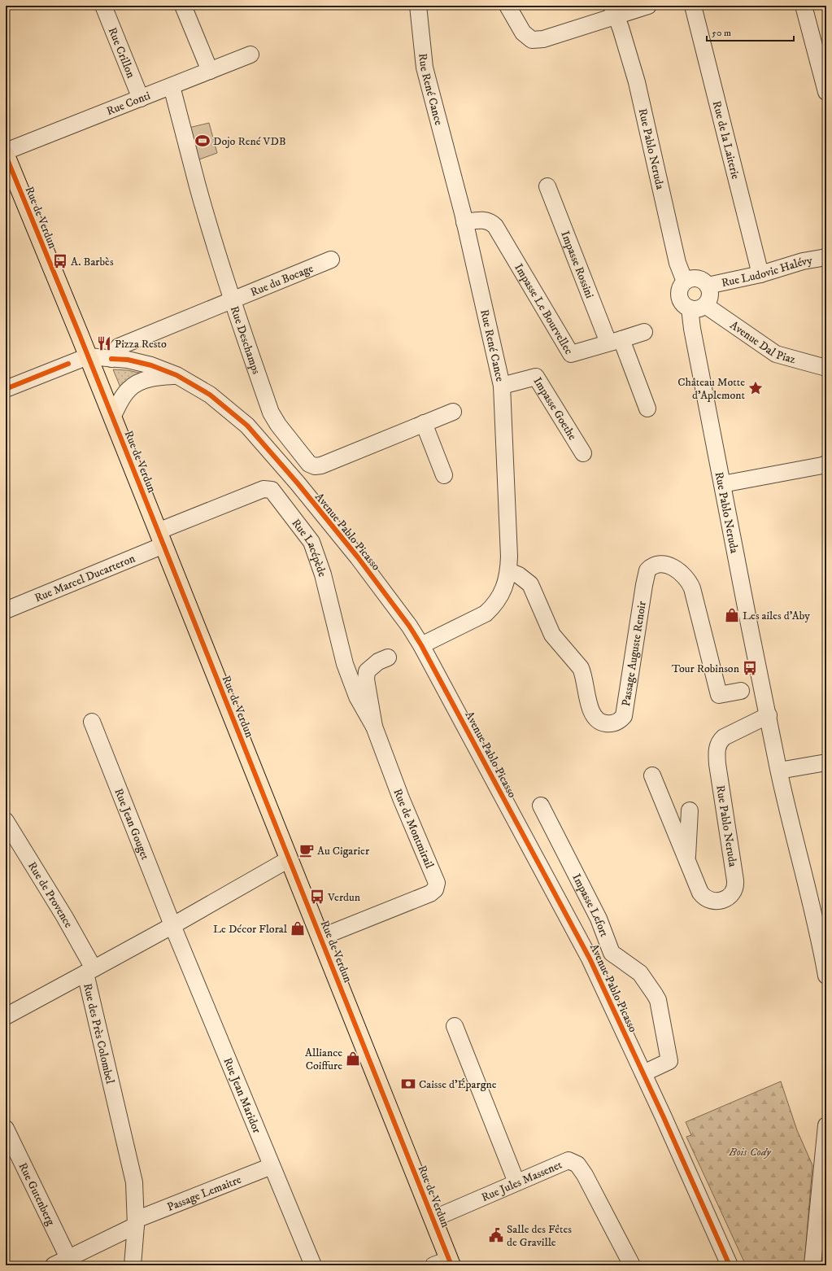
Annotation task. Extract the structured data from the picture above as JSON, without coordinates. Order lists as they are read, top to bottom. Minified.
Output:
{"streets":{"main road":["Rue de Verdun"],"street":["Rue Crillon","Rue René Cance","Rue Conti","Rue de la Laiterie","Rue Pablo Neruda","Impasse Rossini","Rue Ludovic Halévy","Rue du Bocage","Impasse Le Bourvellec","Rue Deschamps","Avenue Dal Piaz","Impasse Goethe","Avenue Pablo Picasso","Rue Lacépède","Rue Marcel Ducarteron","Passage Auguste Renoir","Rue Jean Gouget","Rue de Montmirail","Rue de Provence","Impasse Lefort","Rue des Près Colombel","Rue Jean Maridor","Rue Jules Massenet","Passage Lemaitre","Rue Gutenberg"]},"crossings":[["Rue Crillon","Rue Conti"],["Rue René Cance","Impasse Le Bourvellec"],["Rue René Cance","Impasse Goethe"],["Rue René Cance","Avenue Pablo Picasso"],["Rue René Cance","Passage Auguste Renoir"],["Rue Conti","Rue Deschamps"],["Rue de la Laiterie","Rue Ludovic Halévy"],["Rue Pablo Neruda","Rue Ludovic Halévy"],["Rue Pablo Neruda","Avenue Dal Piaz"],["Rue de Verdun","Avenue Pablo Picasso"],["Rue de Verdun","Rue Lacépède"],["Rue de Verdun","Rue Marcel Ducarteron"],["Rue de Verdun","Rue de Montmirail"],["Rue de Verdun","Rue des Près Colombel"],["Rue de Verdun","Rue Jules Massenet"],["Impasse Rossini","Impasse Le Bourvellec"],["Rue Ludovic Halévy","Avenue Dal Piaz"],["Rue du Bocage","Rue Deschamps"],["Rue du Bocage","Avenue Pablo Picasso"],["Avenue Pablo Picasso","Impasse Lefort"],["Rue Lacépède","Rue Marcel Ducarteron"],["Rue Lacépède","Rue de Montmirail"],["Rue Jean Gouget","Rue des Près Colombel"],["Rue Jean Gouget","Rue Jean Maridor"],["Rue de Provence","Rue des Près Colombel"],["Rue des Près Colombel","Rue Jean Maridor"],["Rue des Près Colombel","Passage Lemaitre"],["Rue Jean Maridor","Passage Lemaitre"],["Passage Lemaitre","Rue Gutenberg"]],"parks":["Bois Cody"],"places":{"sports":["Dojo René VDB"],"bus stop":["A. Barbès","Tour Robinson","Verdun"],"restaurant":["Pizza Resto"],"place":["Château Motte d'Aplemont"],"shop":["Les ailes d'Aby","Le Décor Floral","Alliance Coiffure"],"cafe":["Au Cigarier"],"bank":["Caisse d'Épargne"],"public building":["Salle des Fêtes de Graville"]},"scale_bar":"50 m"}
